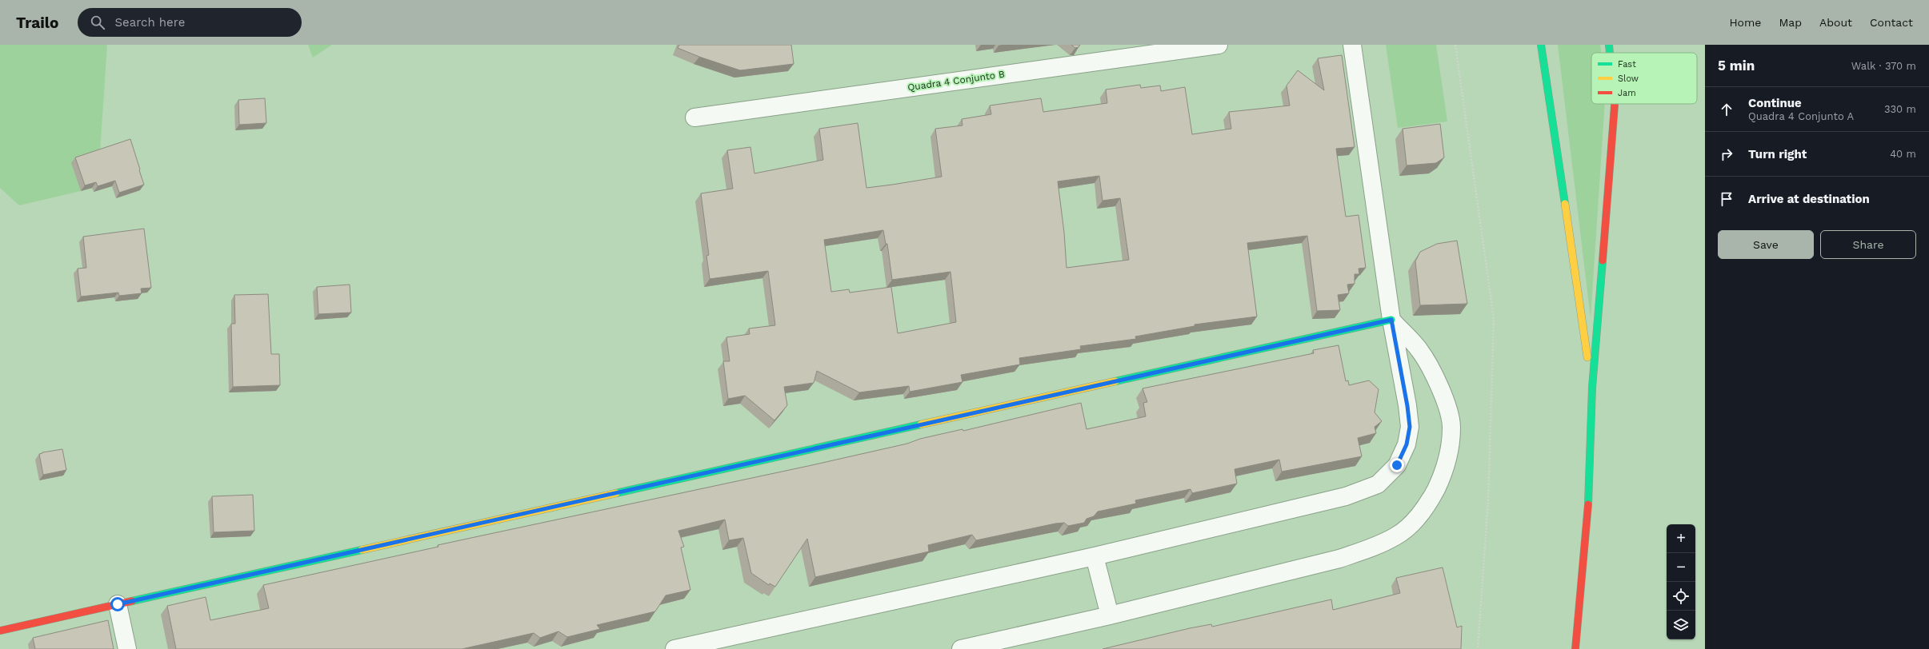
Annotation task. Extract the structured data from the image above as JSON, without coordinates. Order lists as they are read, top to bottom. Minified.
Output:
{"streets":{"street":["Quadra 4 Conjunto B"]},"legend":["Fast","Slow","Jam"],"page":{"header":"Trailo","search":"Search here","nav":["Home","Map","About","Contact"],"heading":["5 min","Walk · 370 m"],"list":[["Continue","Quadra 4 Conjunto A","330 m"],["Turn right","40 m"],"Arrive at destination"],"buttons":["Save","Share"],"map_buttons":["+","−"]}}
